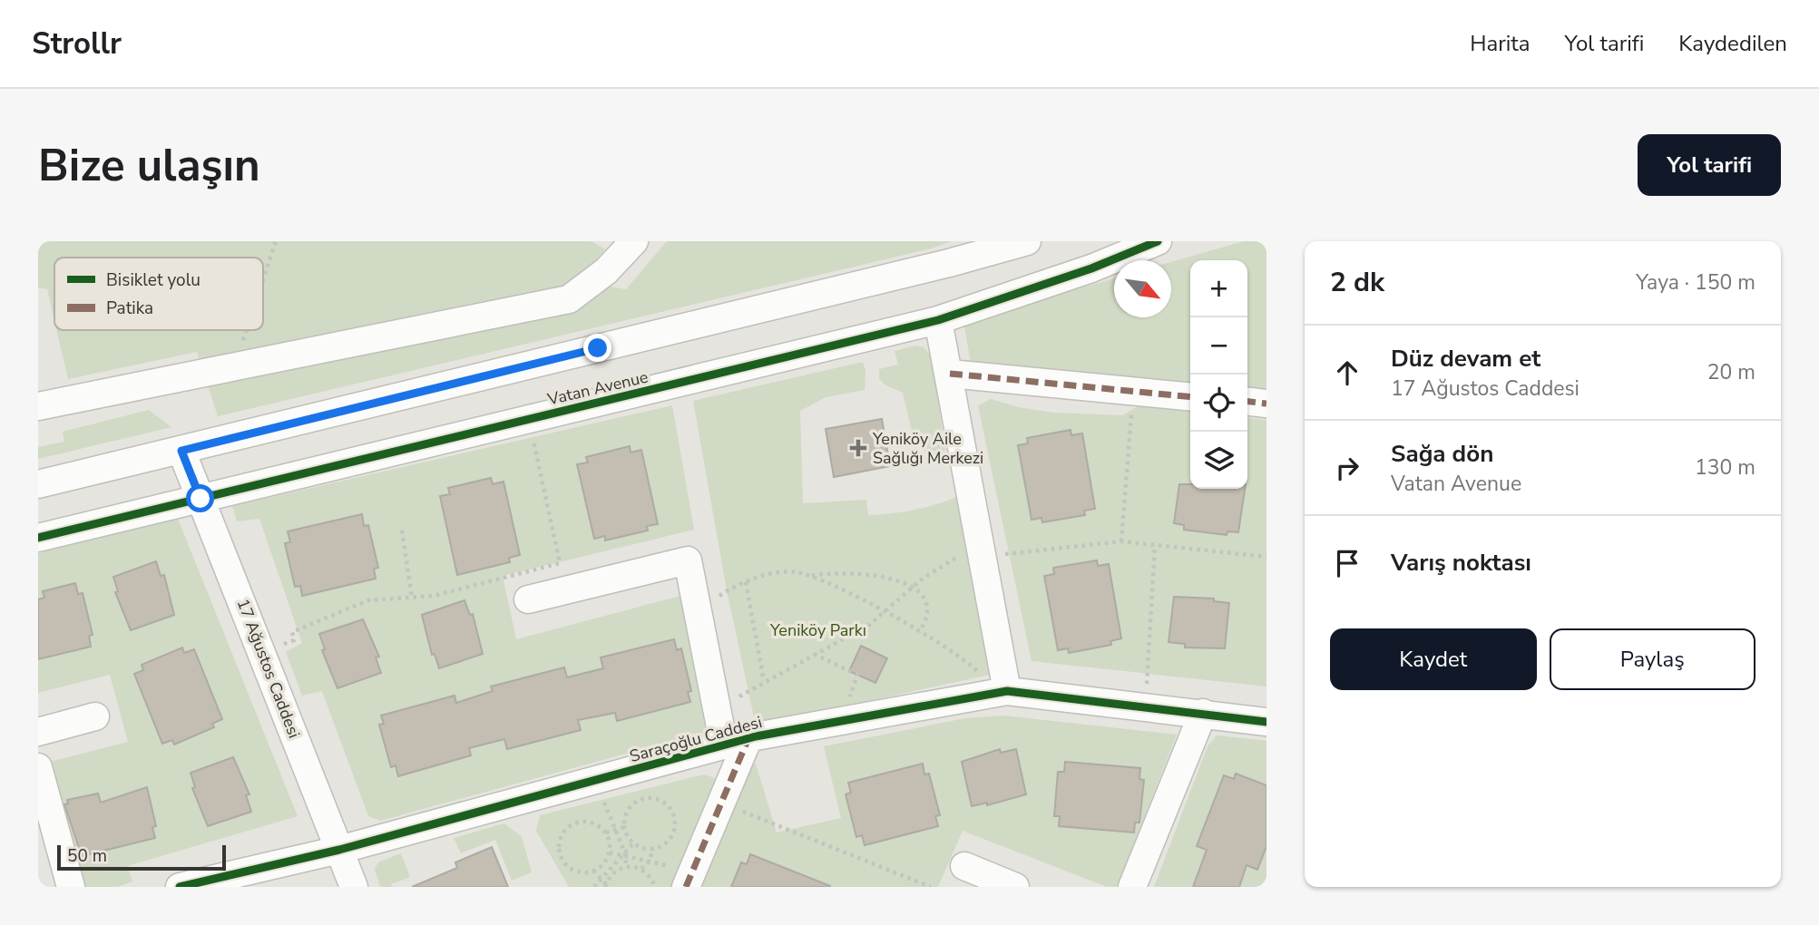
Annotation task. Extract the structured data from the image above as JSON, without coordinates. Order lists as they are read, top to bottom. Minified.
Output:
{"streets":{"street":["Vatan Avenue","17 Ağustos Caddesi","Saraçoğlu Caddesi"]},"crossings":[["Vatan Avenue","17 Ağustos Caddesi"],["17 Ağustos Caddesi","Saraçoğlu Caddesi"]],"parks":["Yeniköy Parkı"],"places":{"health":["Yeniköy Aile Sağlığı Merkezi"]},"legend":["Bisiklet yolu","Patika"],"scale_bar":"50 m","north":"bottom right","page":{"header":"Strollr","nav":["Harita","Yol tarifi","Kaydedilen"],"buttons":["Yol tarifi",["Kaydet","Paylaş"]],"title":"Bize ulaşın","heading":["2 dk","Yaya · 150 m"],"map_buttons":["+","−"],"list":[["Düz devam et","17 Ağustos Caddesi","20 m"],["Sağa dön","Vatan Avenue","130 m"],"Varış noktası"],"scale":"50 m"}}
